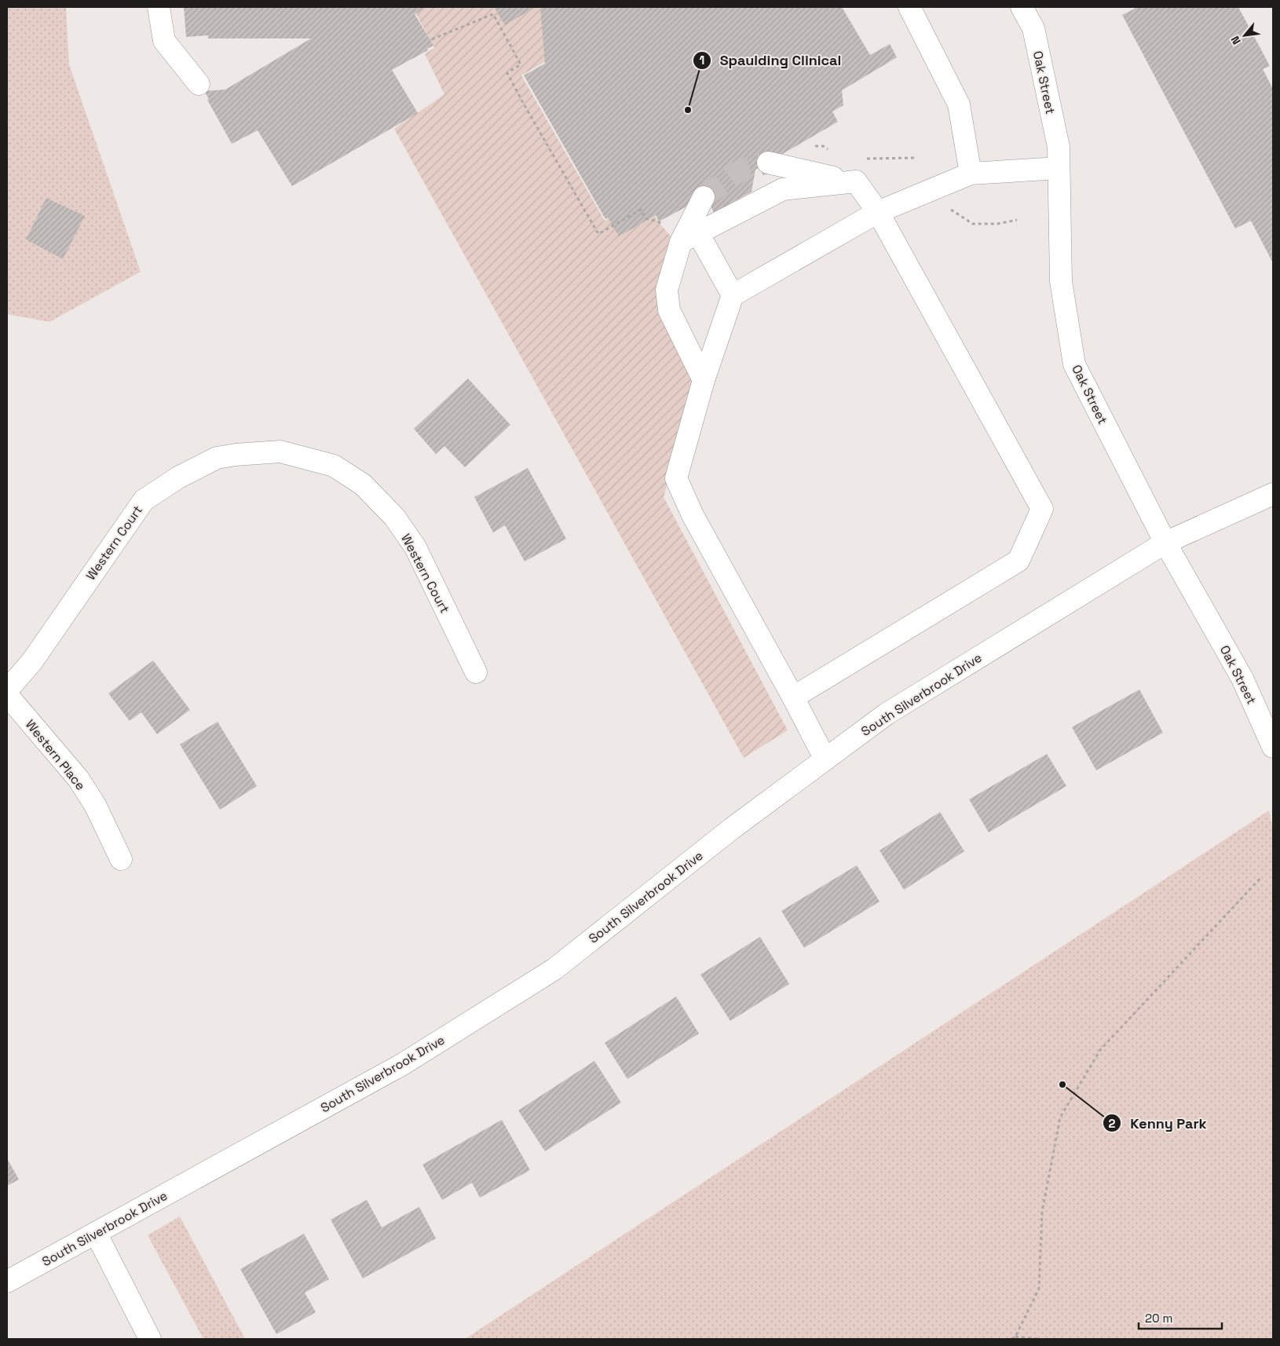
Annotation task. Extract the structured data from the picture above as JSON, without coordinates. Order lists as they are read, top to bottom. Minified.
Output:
{"streets":{"street":["Oak Street","Western Court","South Silverbrook Drive","Western Place"]},"crossings":[["Oak Street","South Silverbrook Drive"]],"places":["Spaulding Clinical","Kenny Park"],"scale_bar":"20 m","north":"bottom left"}
